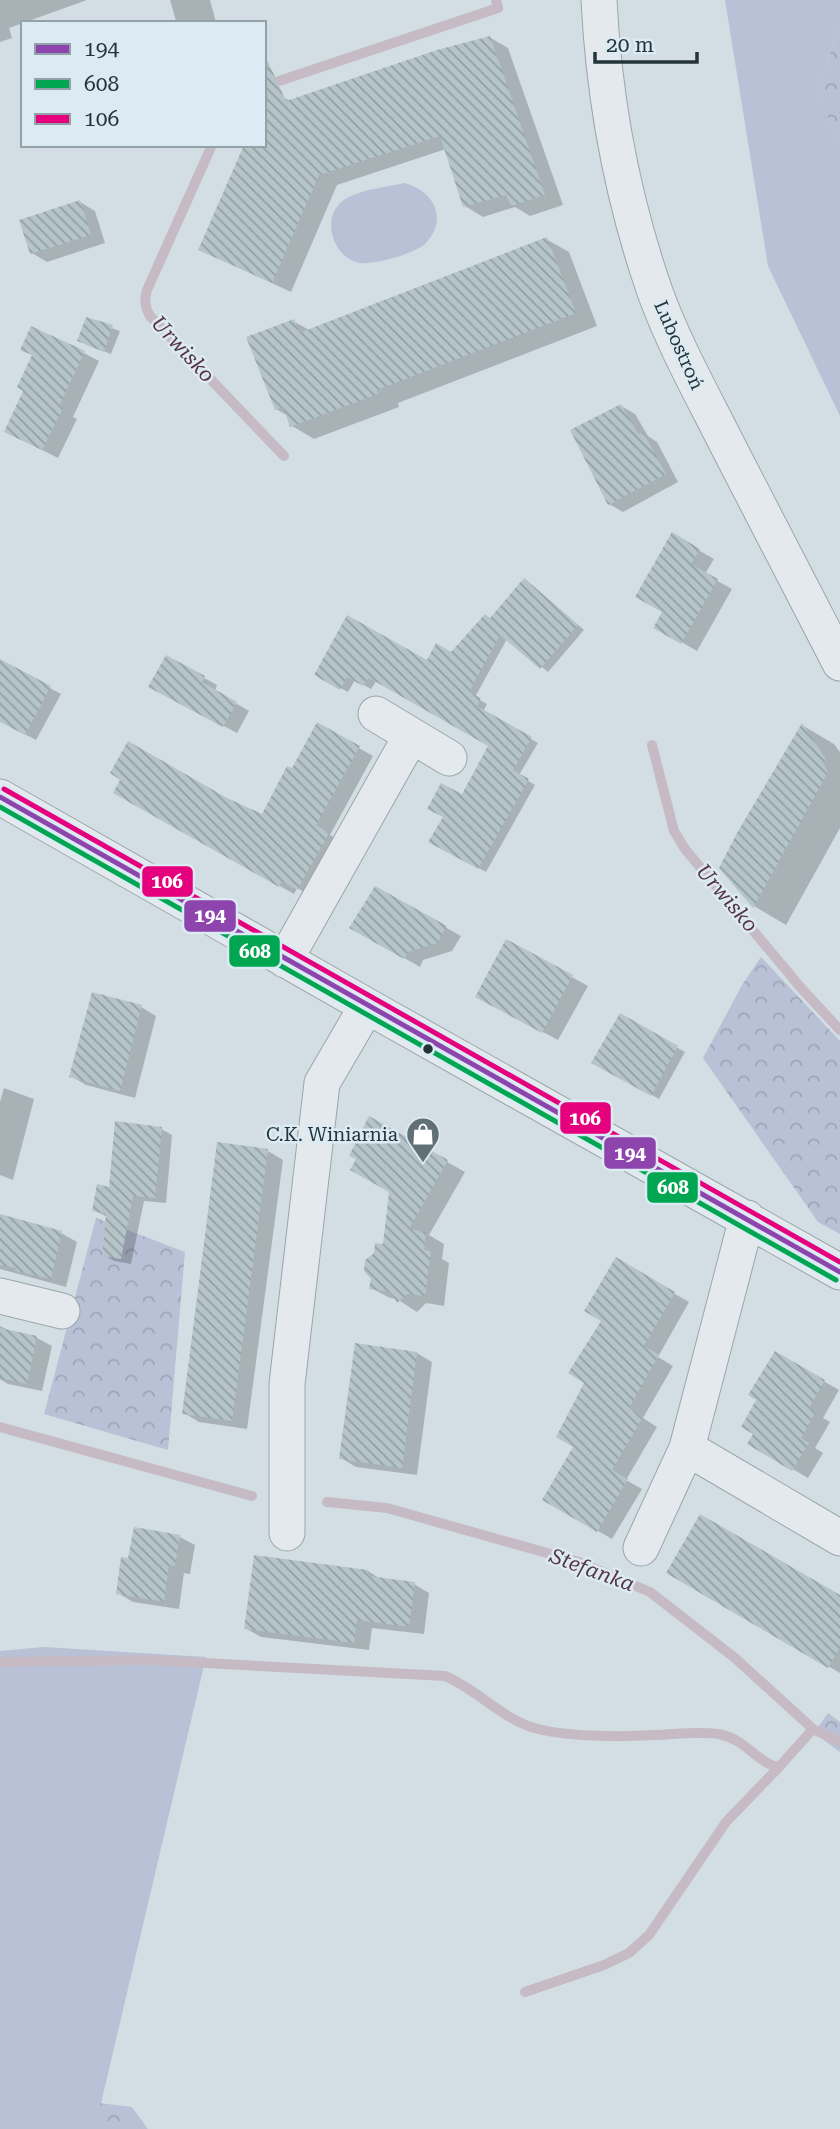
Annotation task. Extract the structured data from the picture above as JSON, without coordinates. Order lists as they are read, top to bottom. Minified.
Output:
{"streets":{"street":["Lubostroń"]},"water":["Urwisko","Stefanka"],"places":{"shop":["C.K. Winiarnia"]},"lines":["transit line 106","transit line 194","transit line 608"],"legend":["194","608","106"],"scale_bar":"20 m"}
